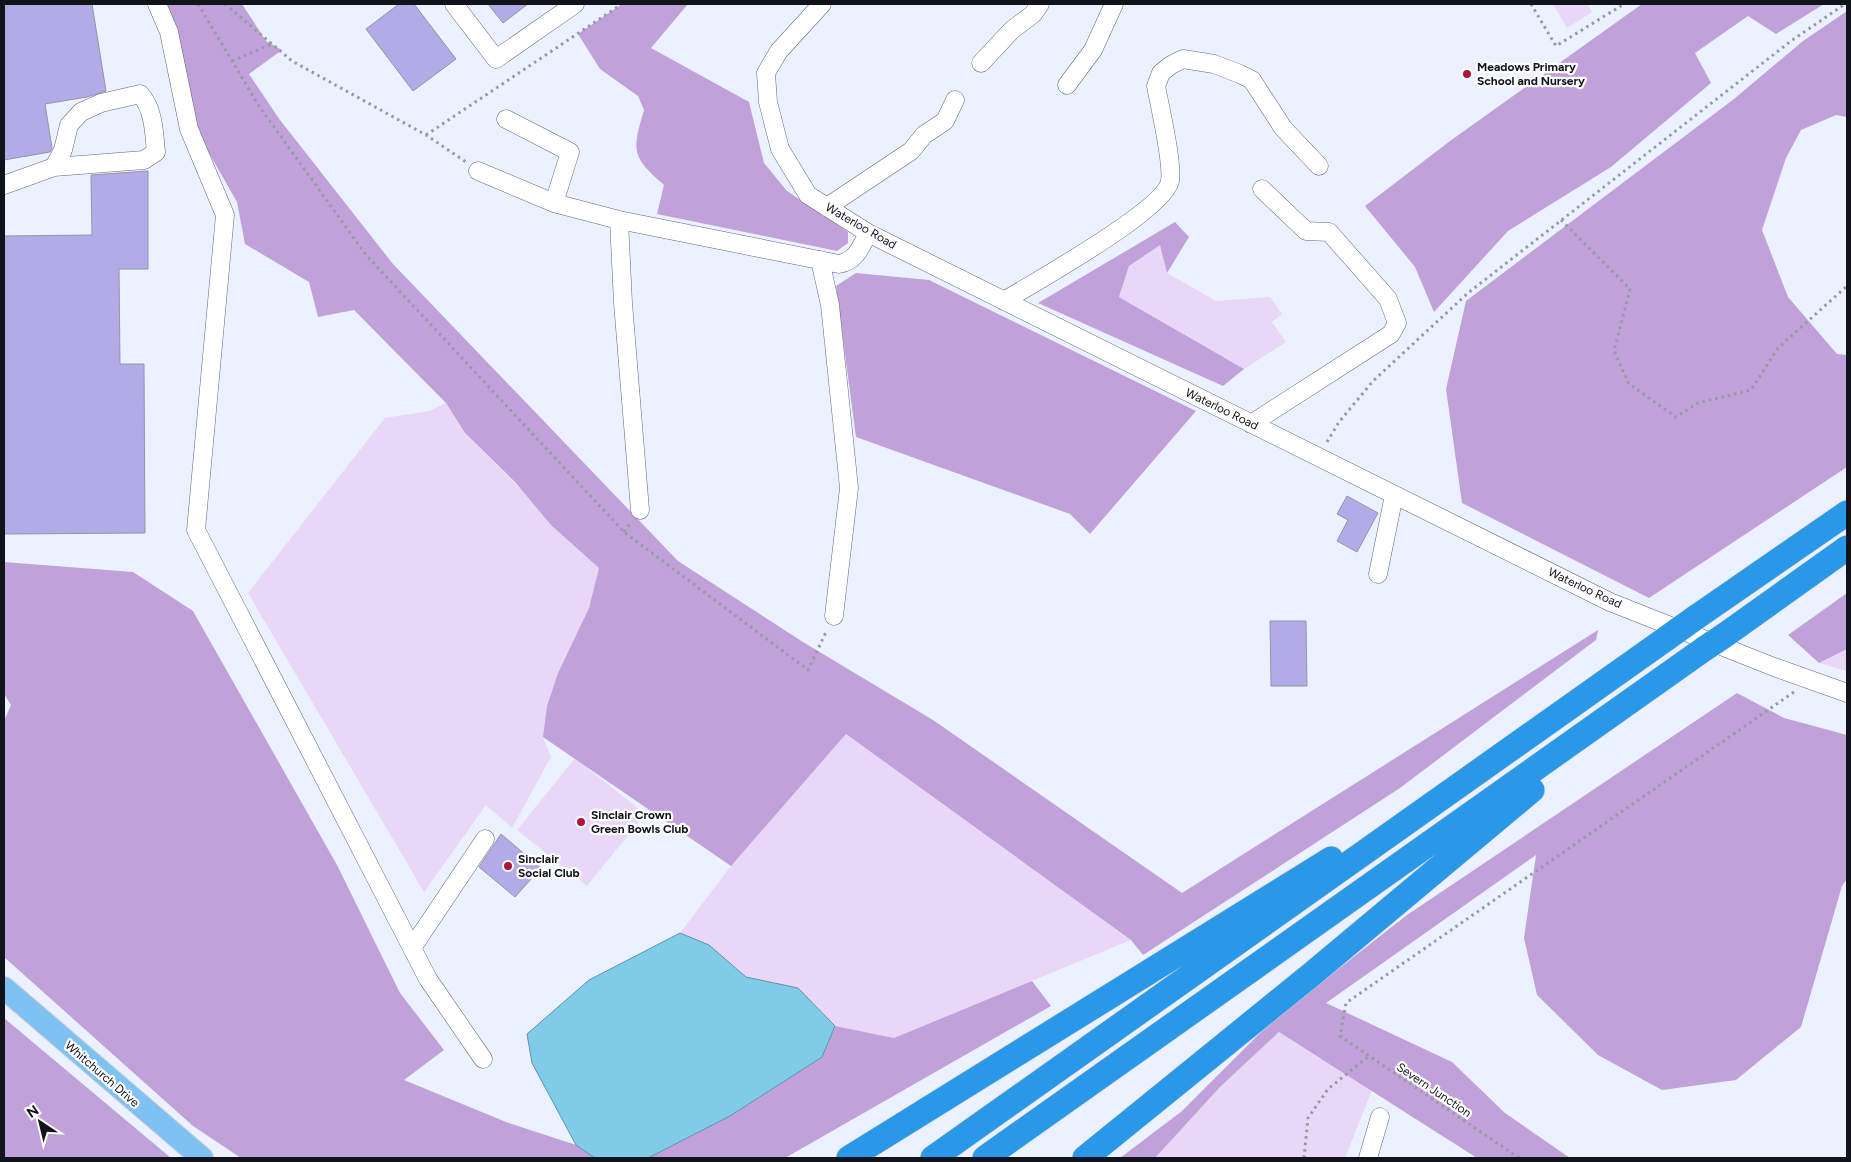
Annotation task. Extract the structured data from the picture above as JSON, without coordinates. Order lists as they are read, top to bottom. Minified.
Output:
{"streets":{"main road":["Whitchurch Drive"],"street":["Waterloo Road"],"path":["Severn Junction"]},"crossings":[["Waterloo Road","Severn Junction"]],"places":["Meadows Primary School and Nursery","Sinclair Crown Green Bowls Club","Sinclair Social Club"],"north":"top left"}
